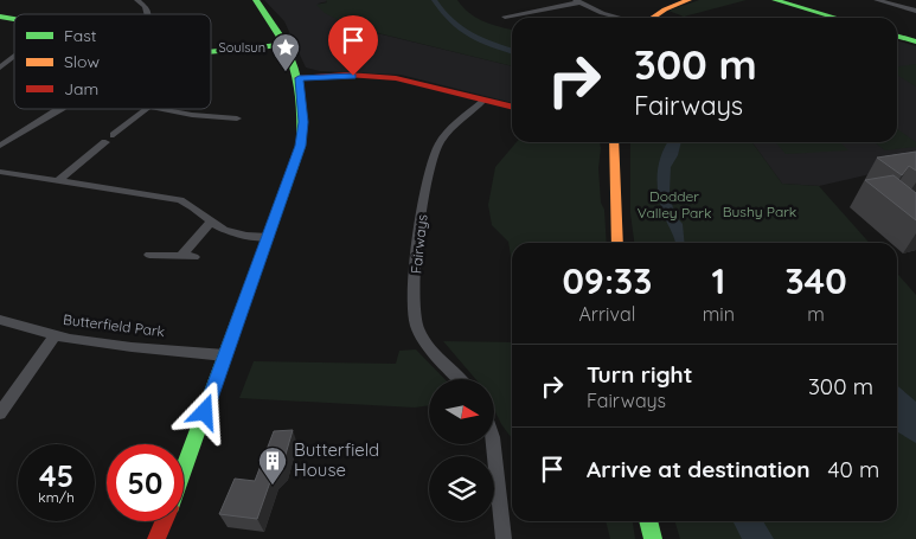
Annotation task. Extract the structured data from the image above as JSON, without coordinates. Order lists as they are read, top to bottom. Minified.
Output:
{"streets":{"street":["Fairways","Butterfield Park"]},"parks":["Dodder Valley Park","Bushy Park"],"places":{"place":["Soulsun"],"building":["Butterfield House"]},"legend":["Fast","Slow","Jam"],"north":"right","page":{"turn":["300 m","Fairways"],"eta":["09:33","Arrival","1","min","340","m"],"list":[{"name":"Turn right","note":"Fairways","value":"300 m"},{"name":"Arrive at destination","value":"40 m"}],"speed":"45 km/h","limit":"50"}}
